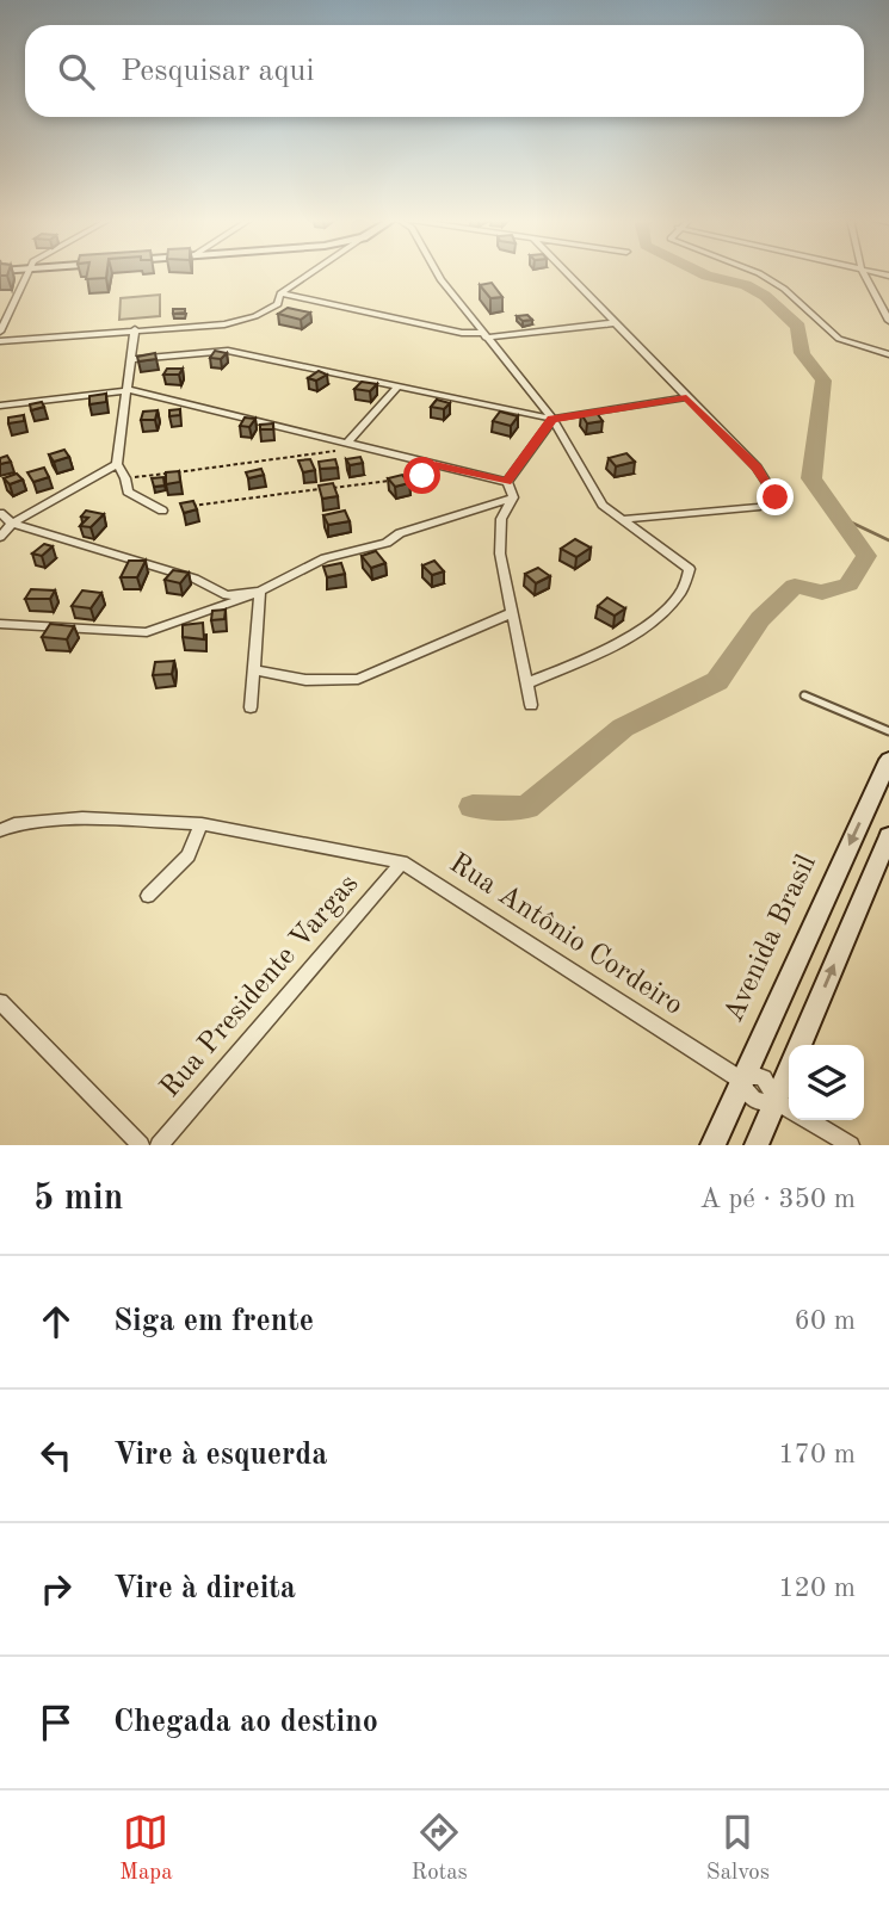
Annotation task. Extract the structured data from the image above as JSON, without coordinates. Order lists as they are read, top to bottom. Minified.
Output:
{"streets":{"main road":["Avenida Brasil"],"street":["Rua Antônio Cordeiro","Rua Presidente Vargas"]},"crossings":[["Rua Antônio Cordeiro","Avenida Brasil"],["Rua Antônio Cordeiro","Rua Presidente Vargas"]],"page":{"search":"Pesquisar aqui","heading":["5 min","A pé · 350 m"],"list":[["Siga em frente","60 m"],["Vire à esquerda","170 m"],["Vire à direita","120 m"],"Chegada ao destino"],"nav":["Mapa","Rotas","Salvos"]}}
